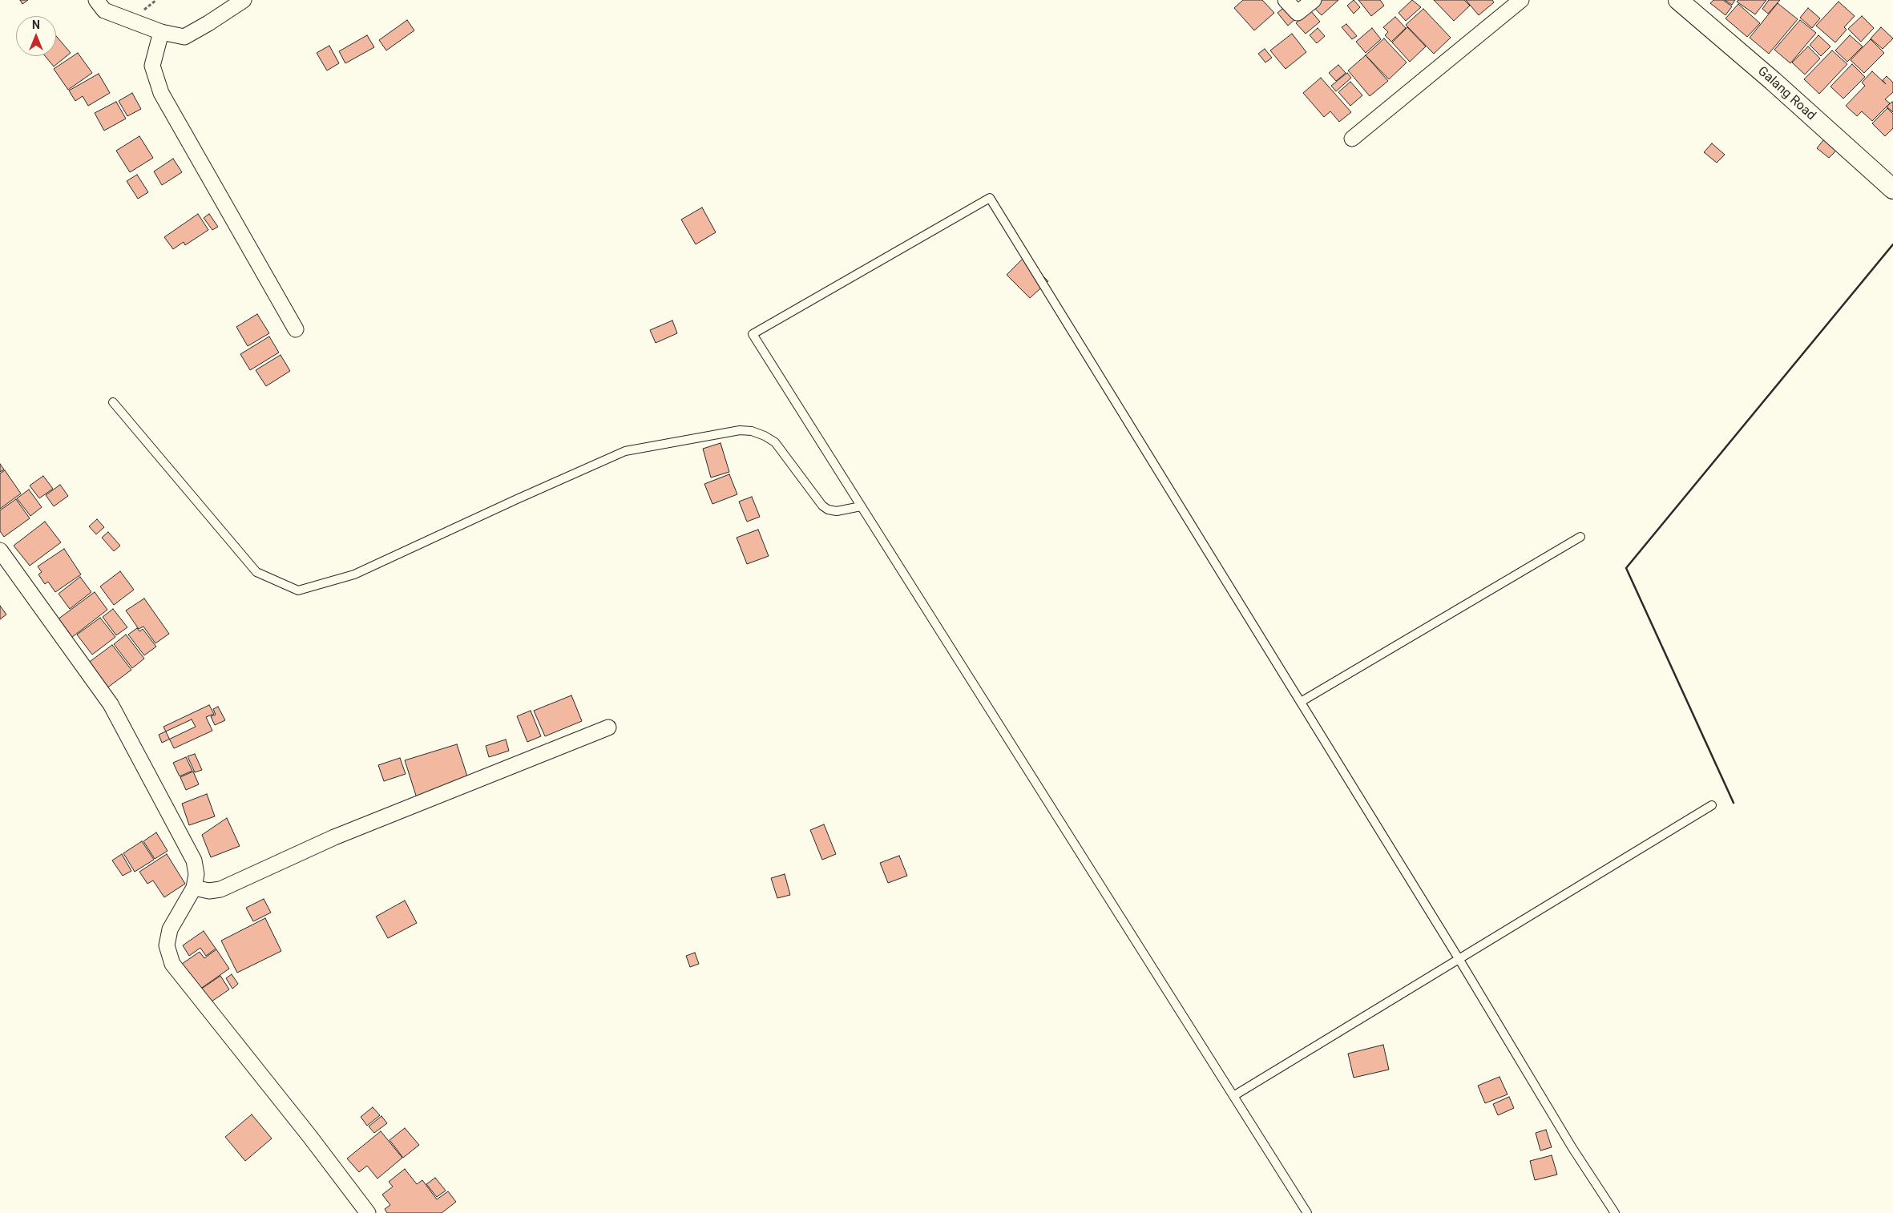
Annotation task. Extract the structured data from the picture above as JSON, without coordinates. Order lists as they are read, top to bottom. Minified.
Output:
{"streets":{"street":["Galang Road"]},"north":"top"}
